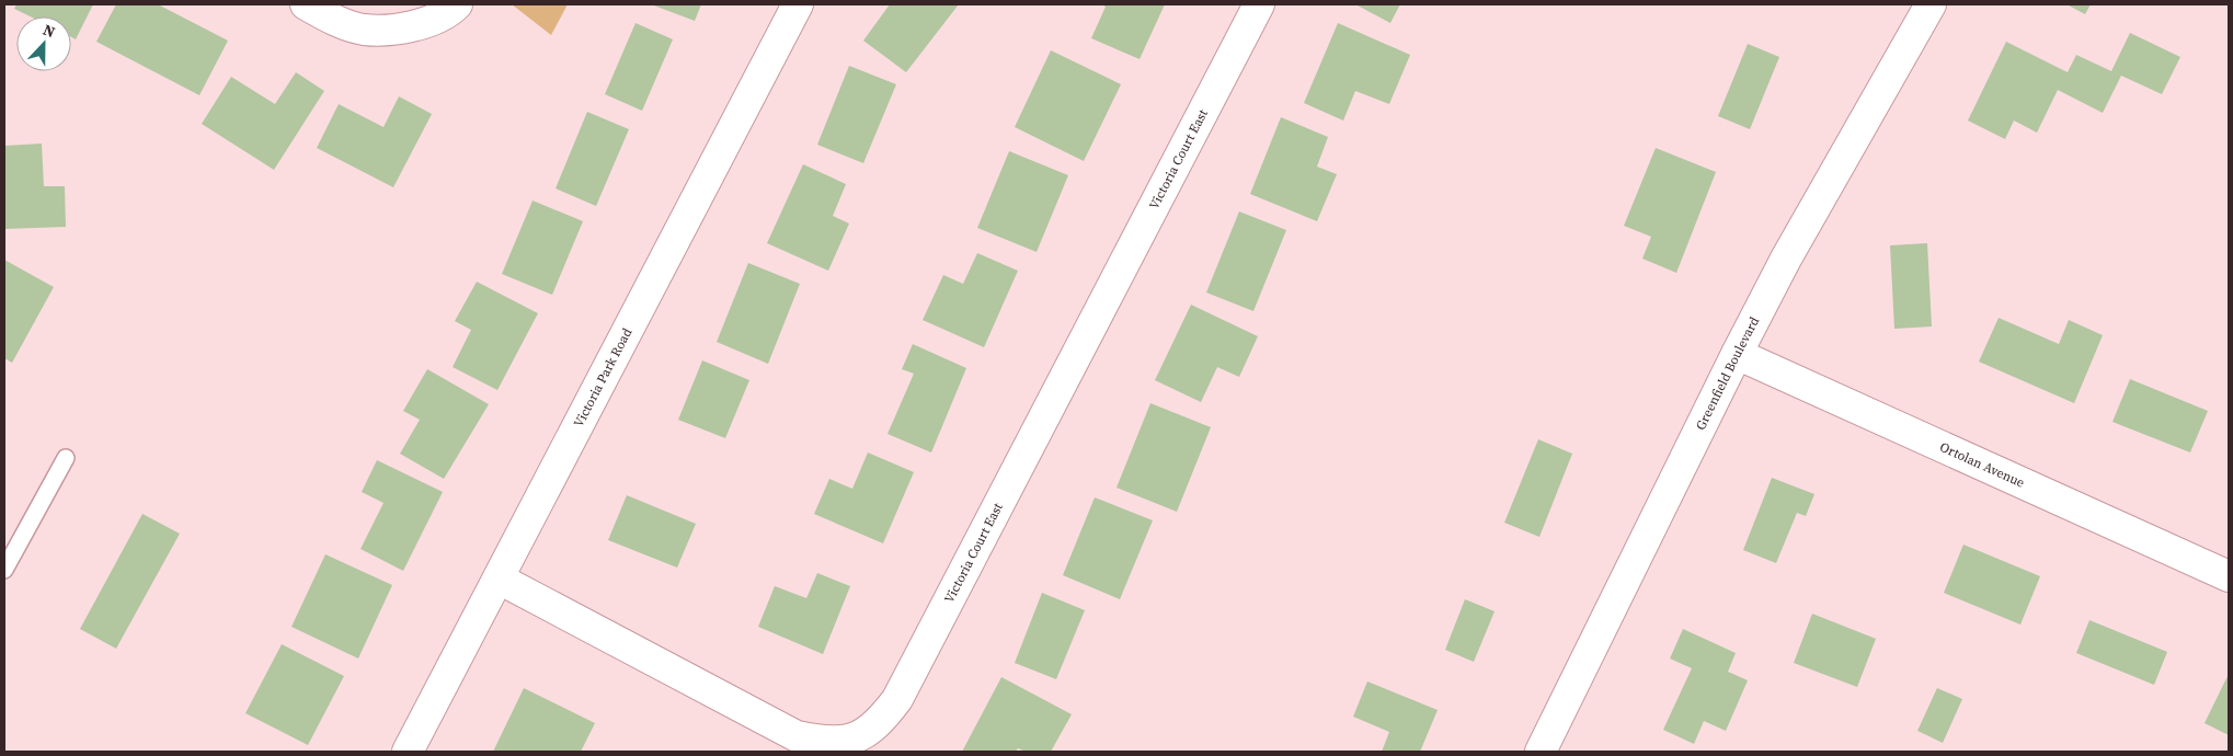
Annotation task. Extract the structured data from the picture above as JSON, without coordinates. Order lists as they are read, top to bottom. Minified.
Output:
{"streets":{"street":["Victoria Court East","Greenfield Boulevard","Victoria Park Road","Ortolan Avenue"]},"crossings":[["Victoria Court East","Victoria Park Road"],["Greenfield Boulevard","Ortolan Avenue"]],"north":"top"}
